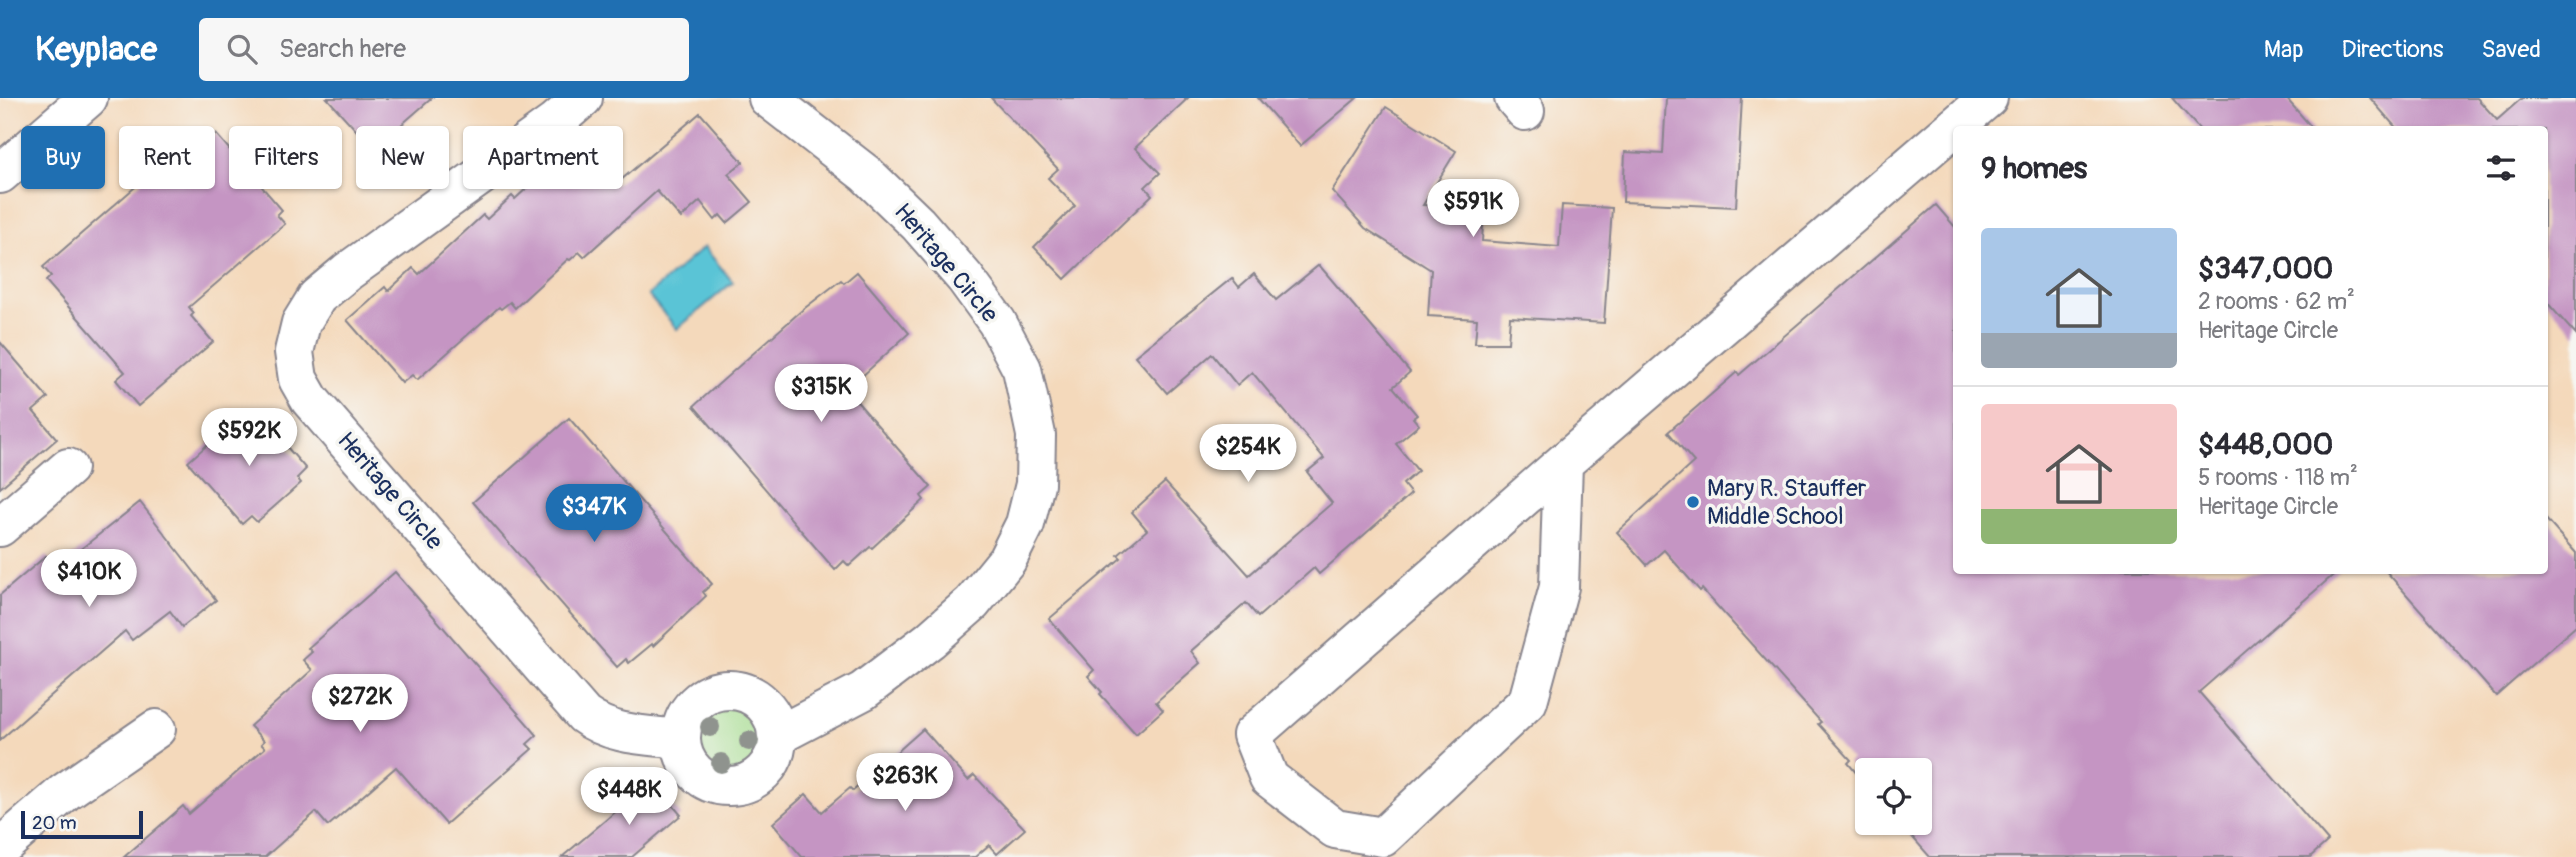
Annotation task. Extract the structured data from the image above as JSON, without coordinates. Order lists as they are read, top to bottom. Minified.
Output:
{"streets":{"street":["Heritage Circle"]},"places":["Mary R. Stauffer Middle School"],"scale_bar":"20 m","page":{"header":"Keyplace","search":"Search here","nav":["Map","Directions","Saved"],"chip":["Buy","Rent","Filters","New","Apartment"],"heading":"9 homes","price":["$591K","$315K","$592K","$254K","$347K","$410K","$272K","$263K","$448K"],"list":[{"name":"$347,000","note":"2 rooms · 62 m² · Heritage Circle"},{"name":"$448,000","note":"5 rooms · 118 m² · Heritage Circle"}],"scale":"20 m"}}
